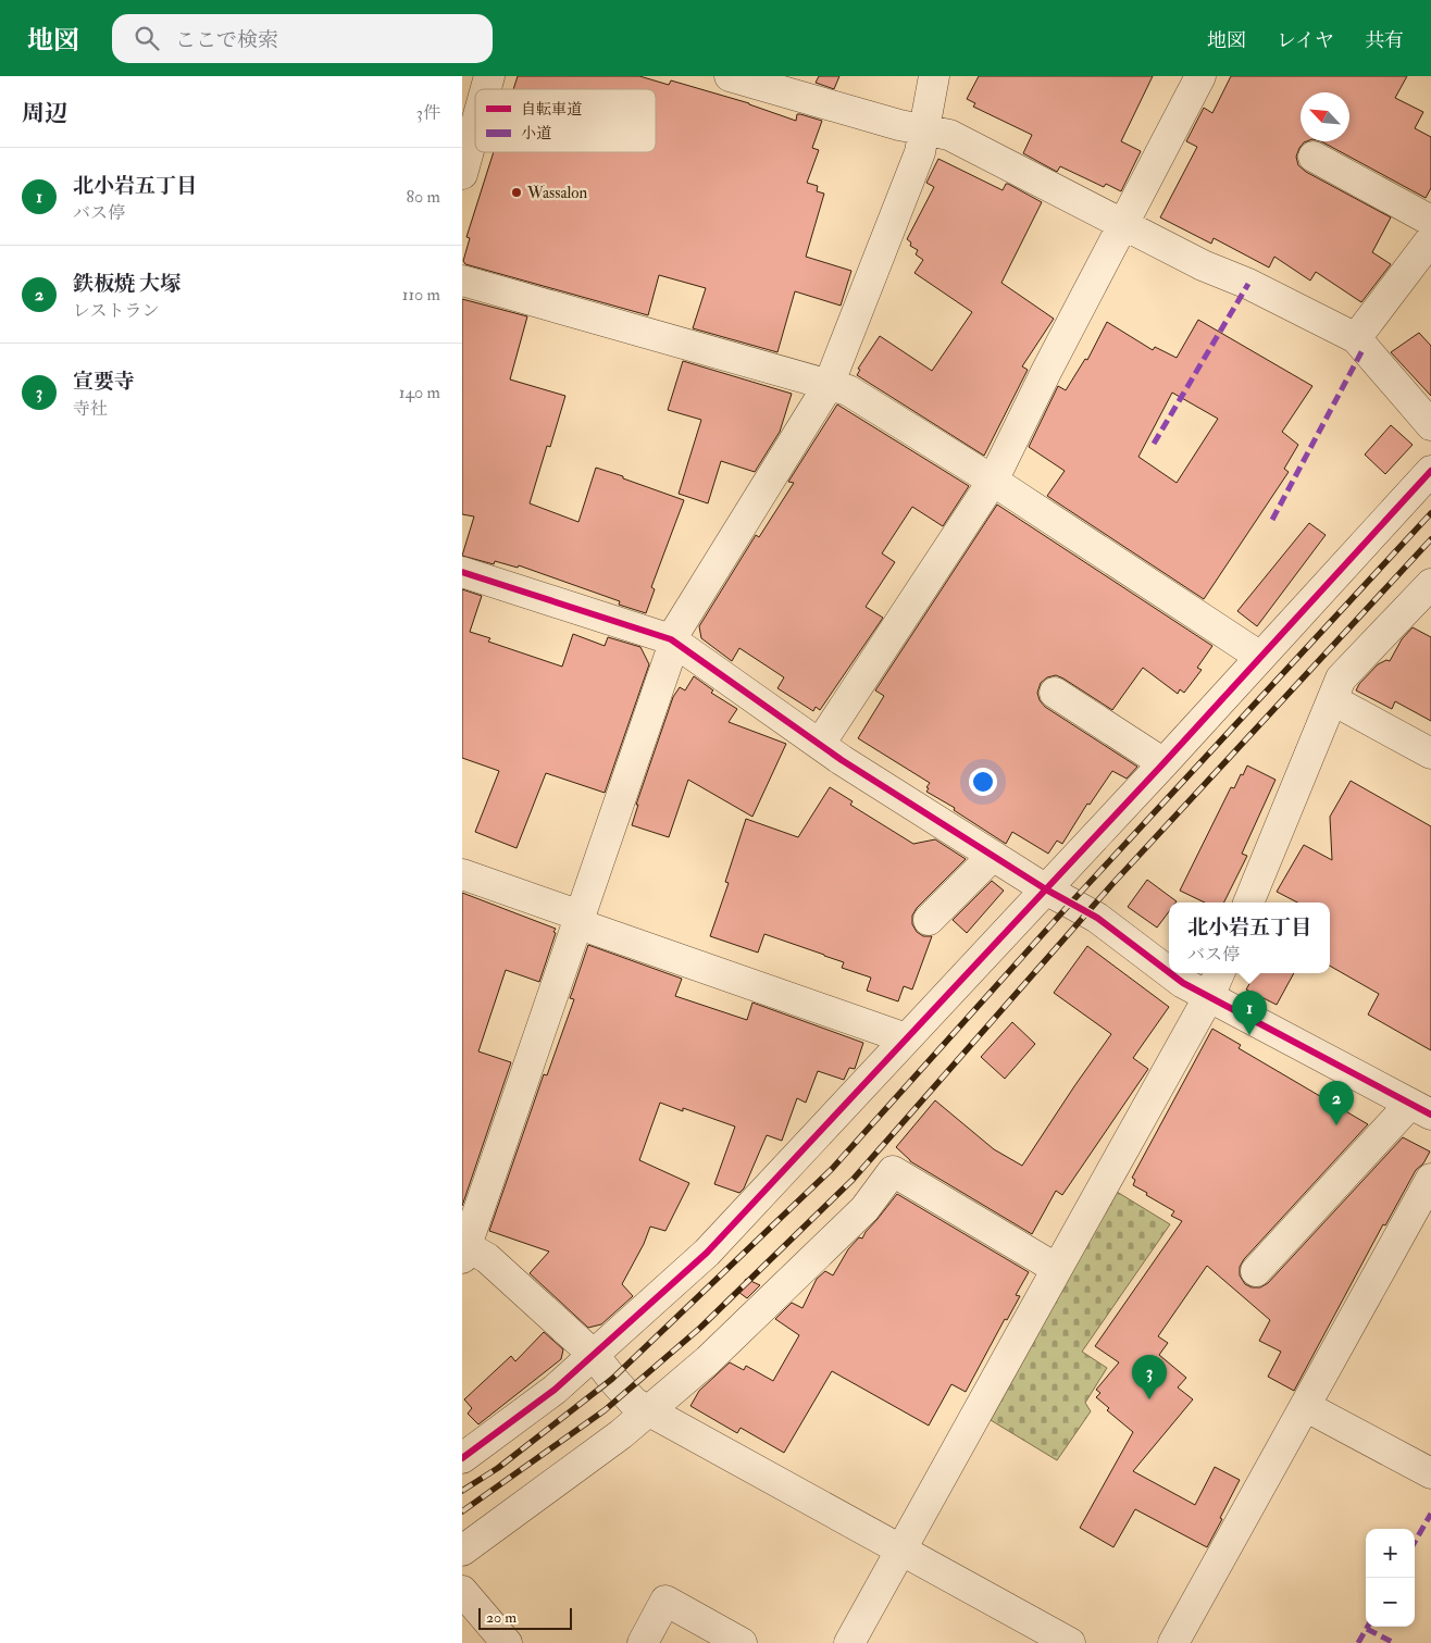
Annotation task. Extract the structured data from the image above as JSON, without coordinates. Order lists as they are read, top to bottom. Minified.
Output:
{"places":["Wassalon"],"legend":["自転車道","小道"],"scale_bar":"20 m","north":"top left","page":{"header":"地図","search":"ここで検索","nav":["地図","レイヤ","共有"],"heading":["周辺","3件"],"list":[{"mark":"1","name":"北小岩五丁目","note":"バス停","value":"80 m"},{"mark":"2","name":"鉄板焼 大塚","note":"レストラン","value":"110 m"},{"mark":"3","name":"宣要寺","note":"寺社","value":"140 m"}],"popup":["北小岩五丁目","バス停"],"pins":["1","2","3"],"map_buttons":["+","−"],"scale":"20 m"}}
